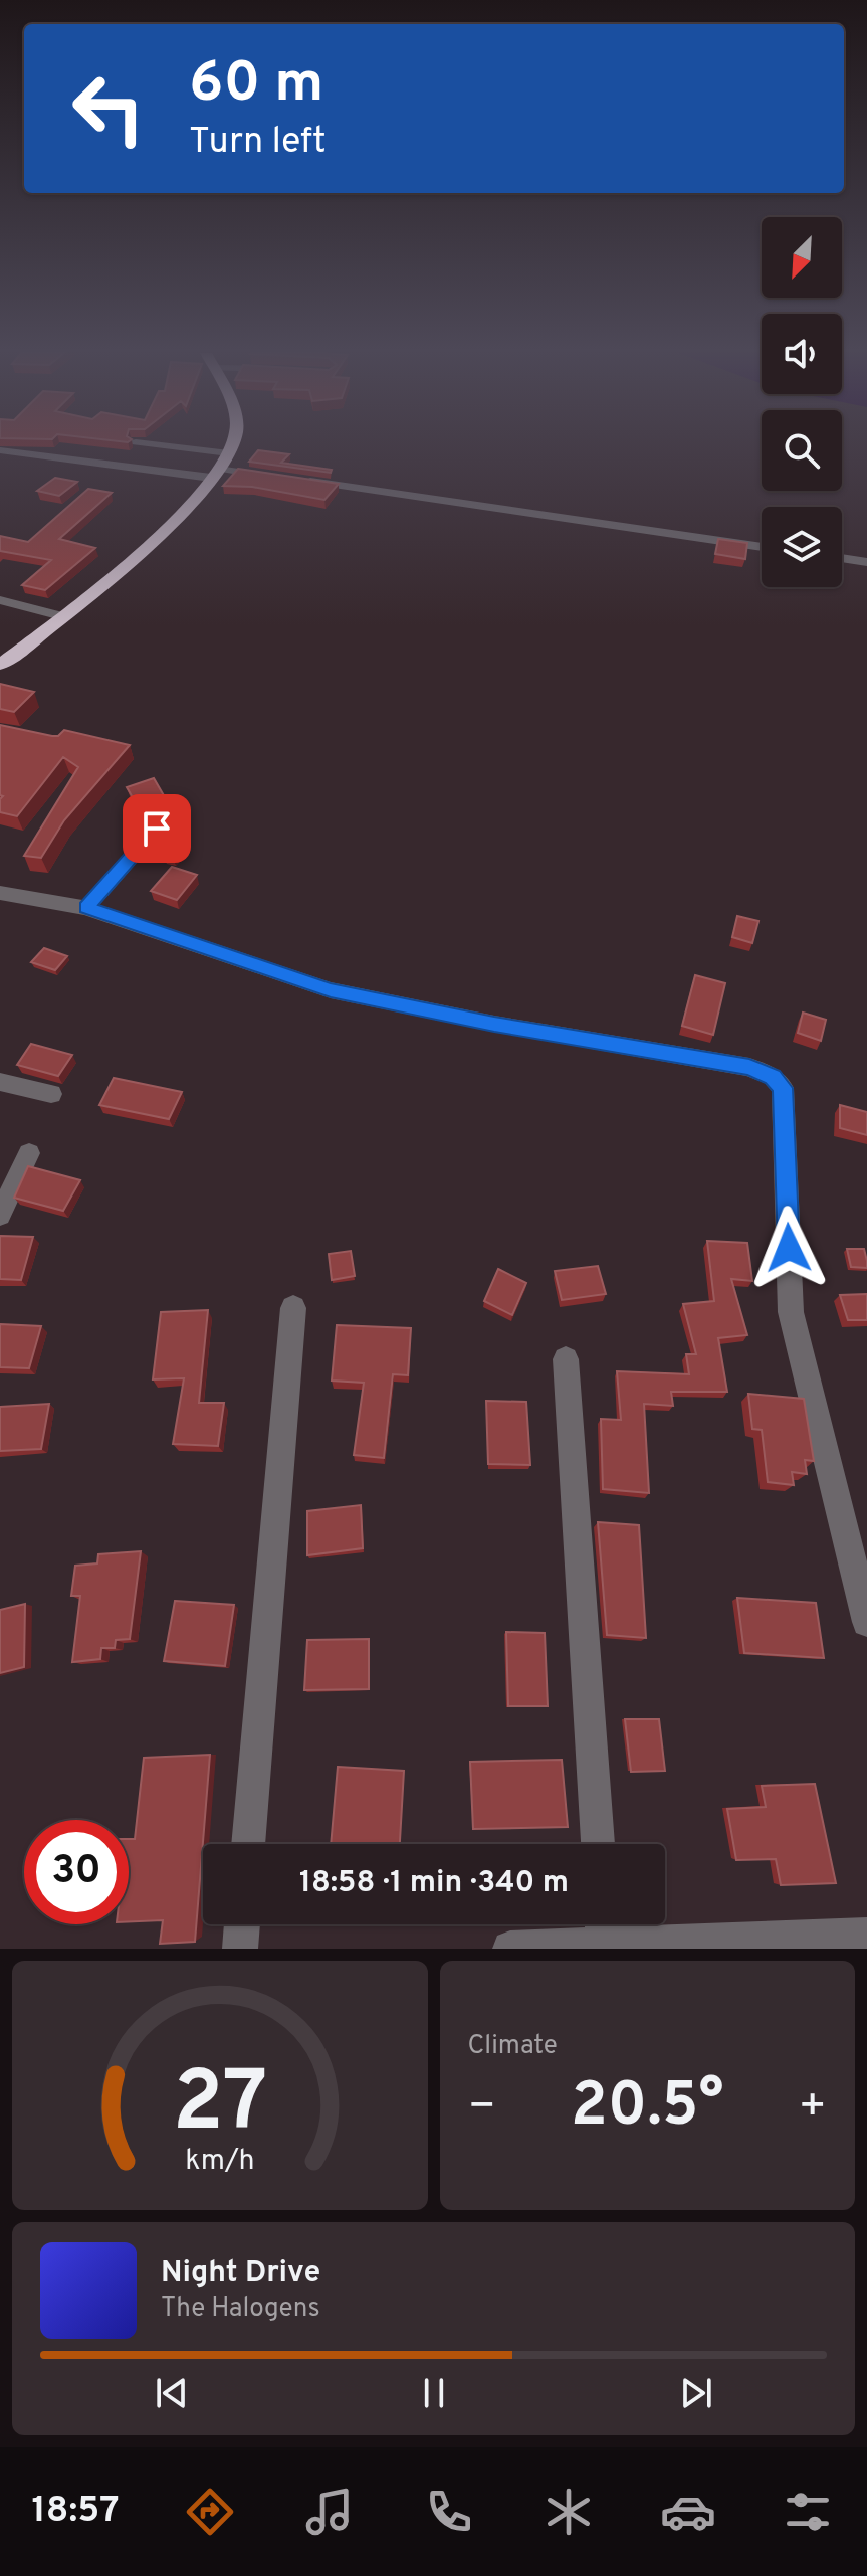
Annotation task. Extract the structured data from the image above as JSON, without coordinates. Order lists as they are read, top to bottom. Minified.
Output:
{"north":"bottom left","page":{"turn":["60 m","Turn left"],"limit":"30","trip":"18:58 · 1 min · 340 m","tile":"Climate","heat":["−","20.5°","+"],"song":["Night Drive","The Halogens"],"tabs":"18:57","gauge":["27","km/h"]}}
